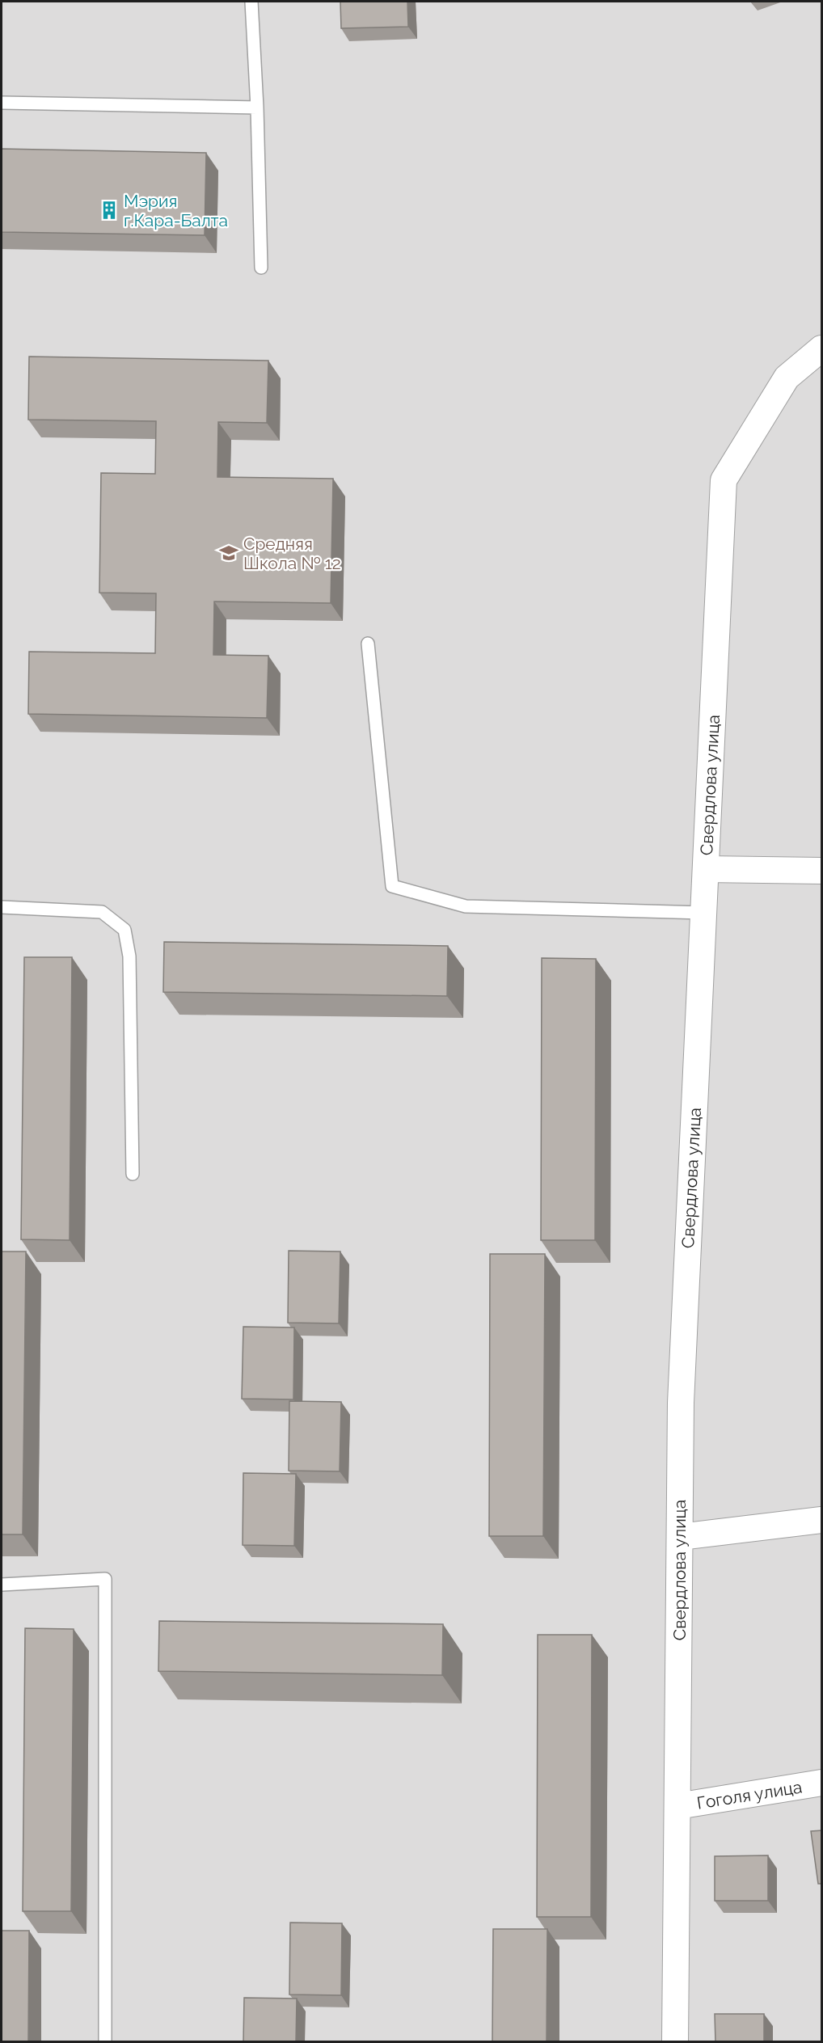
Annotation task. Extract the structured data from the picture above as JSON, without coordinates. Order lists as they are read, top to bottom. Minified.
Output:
{"streets":{"street":["Свердлова улица","Гоголя улица"]},"crossings":[["Свердлова улица","Гоголя улица"]],"places":{"building":["Мэрия г.Кара-Балта"],"school or university":["Средняя Школа № 12"]}}
